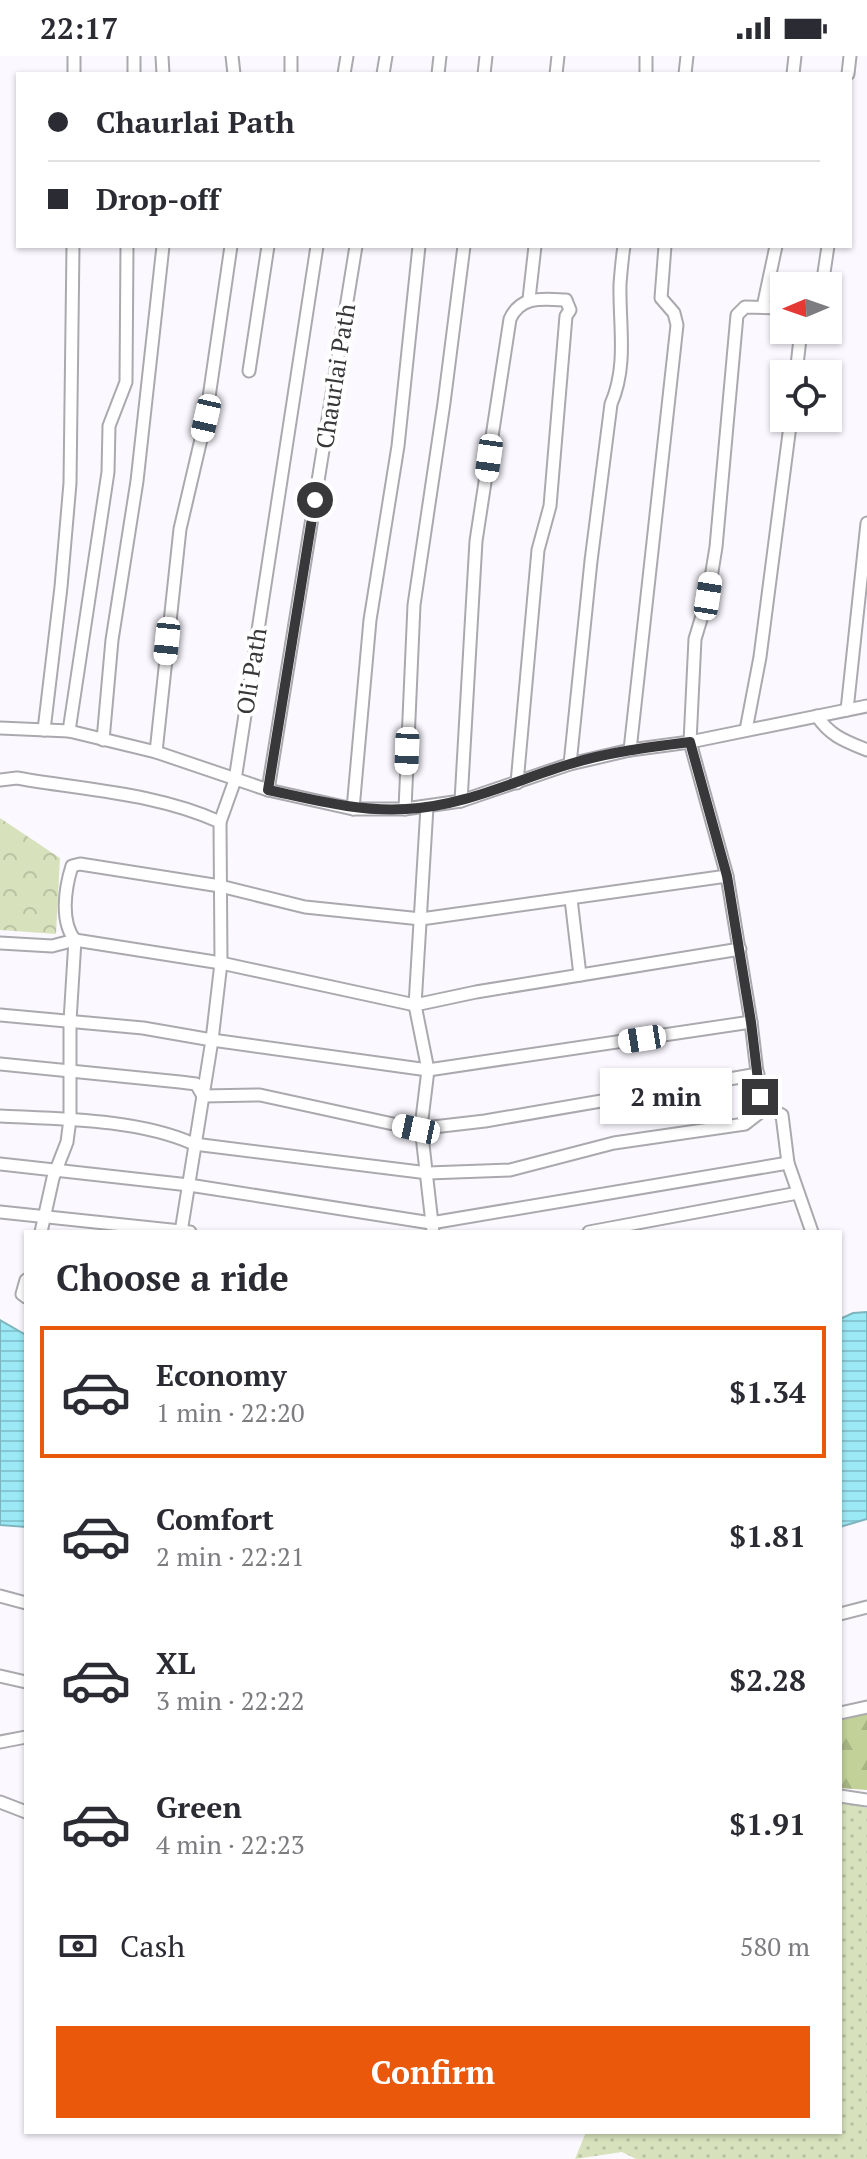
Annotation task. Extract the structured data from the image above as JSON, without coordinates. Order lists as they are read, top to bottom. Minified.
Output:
{"streets":{"street":["Chaurlai Path","Oli Path"]},"north":"left","page":{"status":"22:17","banner":["Chaurlai Path","Drop-off"],"bubble":"2 min","heading":"Choose a ride","list":[{"name":"Economy","note":"1 min · 22:20","value":"$1.34"},{"name":"Comfort","note":"2 min · 22:21","value":"$1.81"},{"name":"XL","note":"3 min · 22:22","value":"$2.28"},{"name":"Green","note":"4 min · 22:23","value":"$1.91"}],"pay":["Cash","580 m"],"buttons":"Confirm"}}
